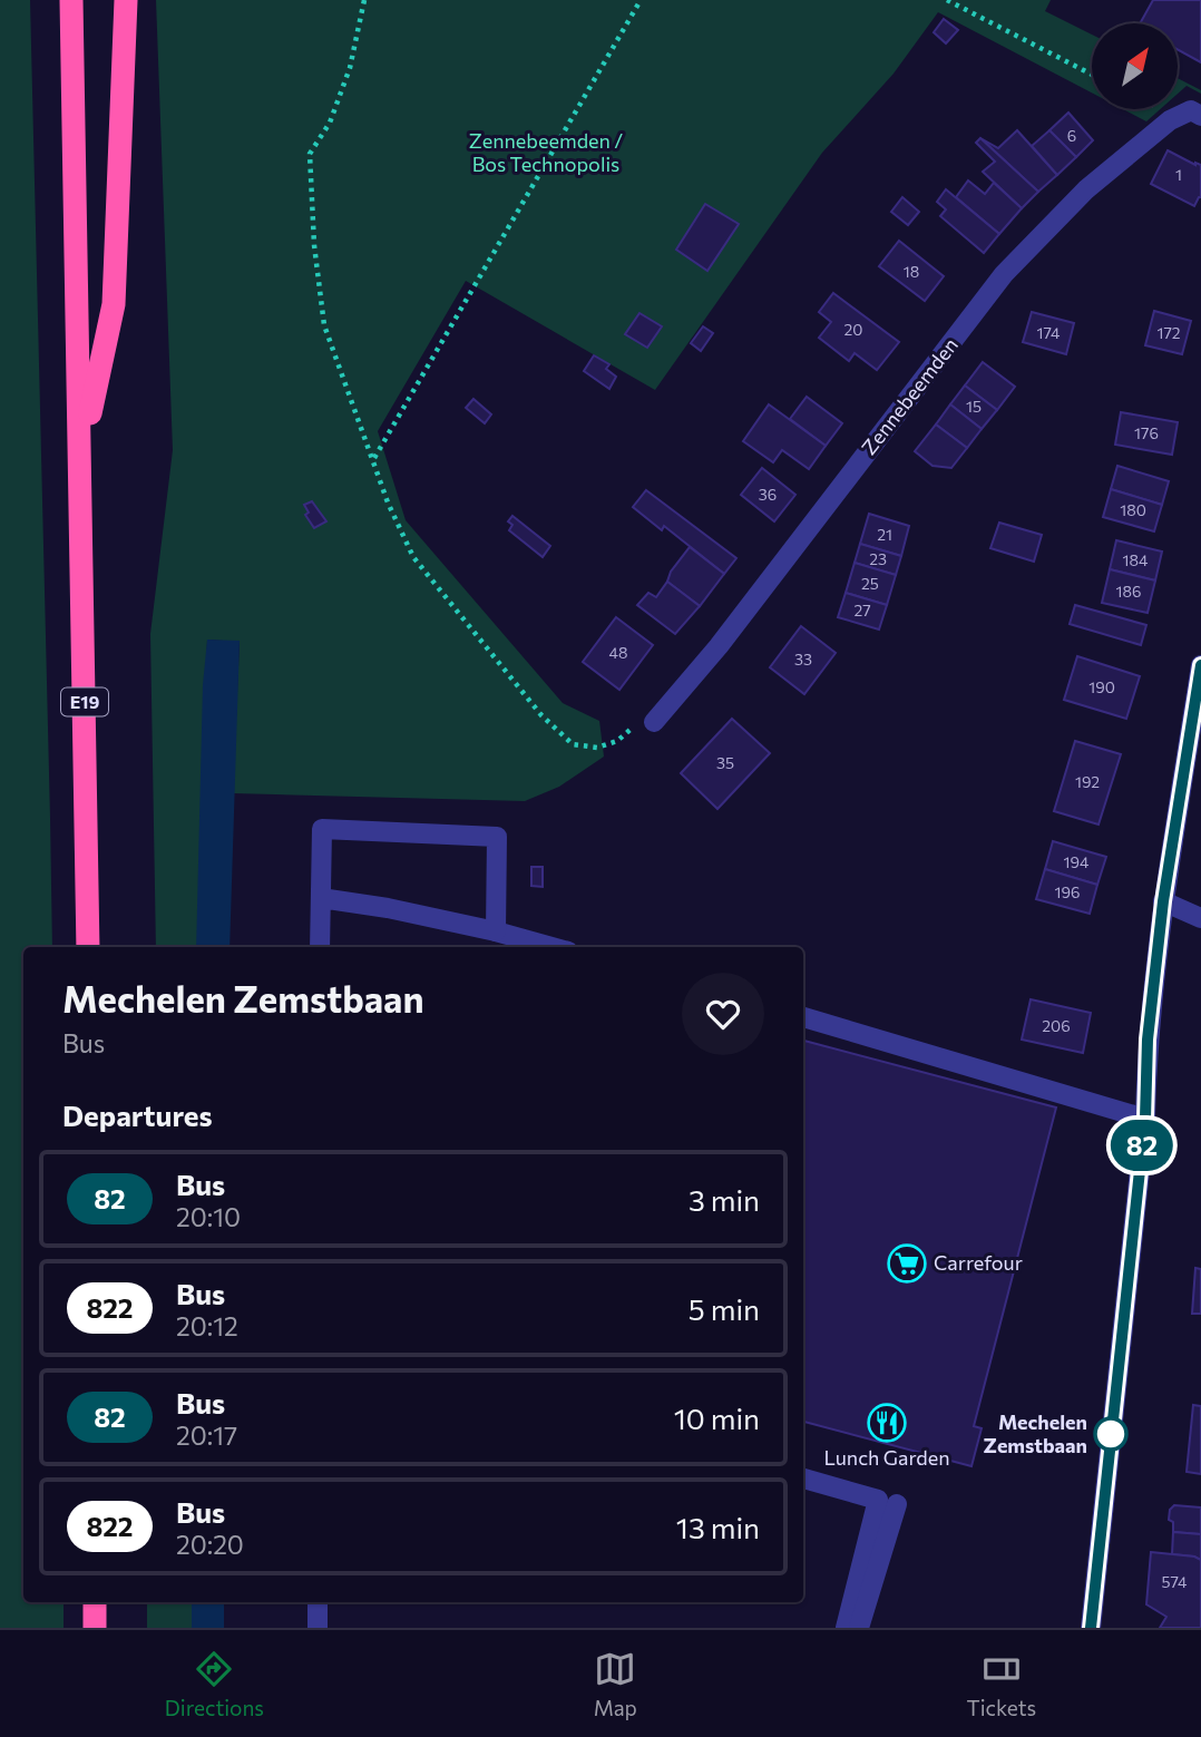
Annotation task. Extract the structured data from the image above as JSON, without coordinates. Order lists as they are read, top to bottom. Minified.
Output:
{"streets":{"highway":["E19"],"street":["Zennebeemden"]},"parks":["Zennebeemden / Bos Technopolis"],"places":{"supermarket":["Carrefour"],"restaurant":["Lunch Garden"],"other":["Mechelen Zemstbaan"]},"lines":["bus line 82"],"house_numbers":["6","1","18","20","174","172","15","176","36","180","21","23","184","25","186","27","48","33","190","35","192","194","196","206","574"],"north":"top right","page":{"on_map":"82","heading":[["Mechelen Zemstbaan","Bus"],"Departures"],"list":[{"mark":"82","name":"Bus","note":"20:10","value":"3 min"},{"mark":"822","name":"Bus","note":"20:12","value":"5 min"},{"mark":"82","name":"Bus","note":"20:17","value":"10 min"},{"mark":"822","name":"Bus","note":"20:20","value":"13 min"}],"tabs":["Directions","Map","Tickets"]}}
